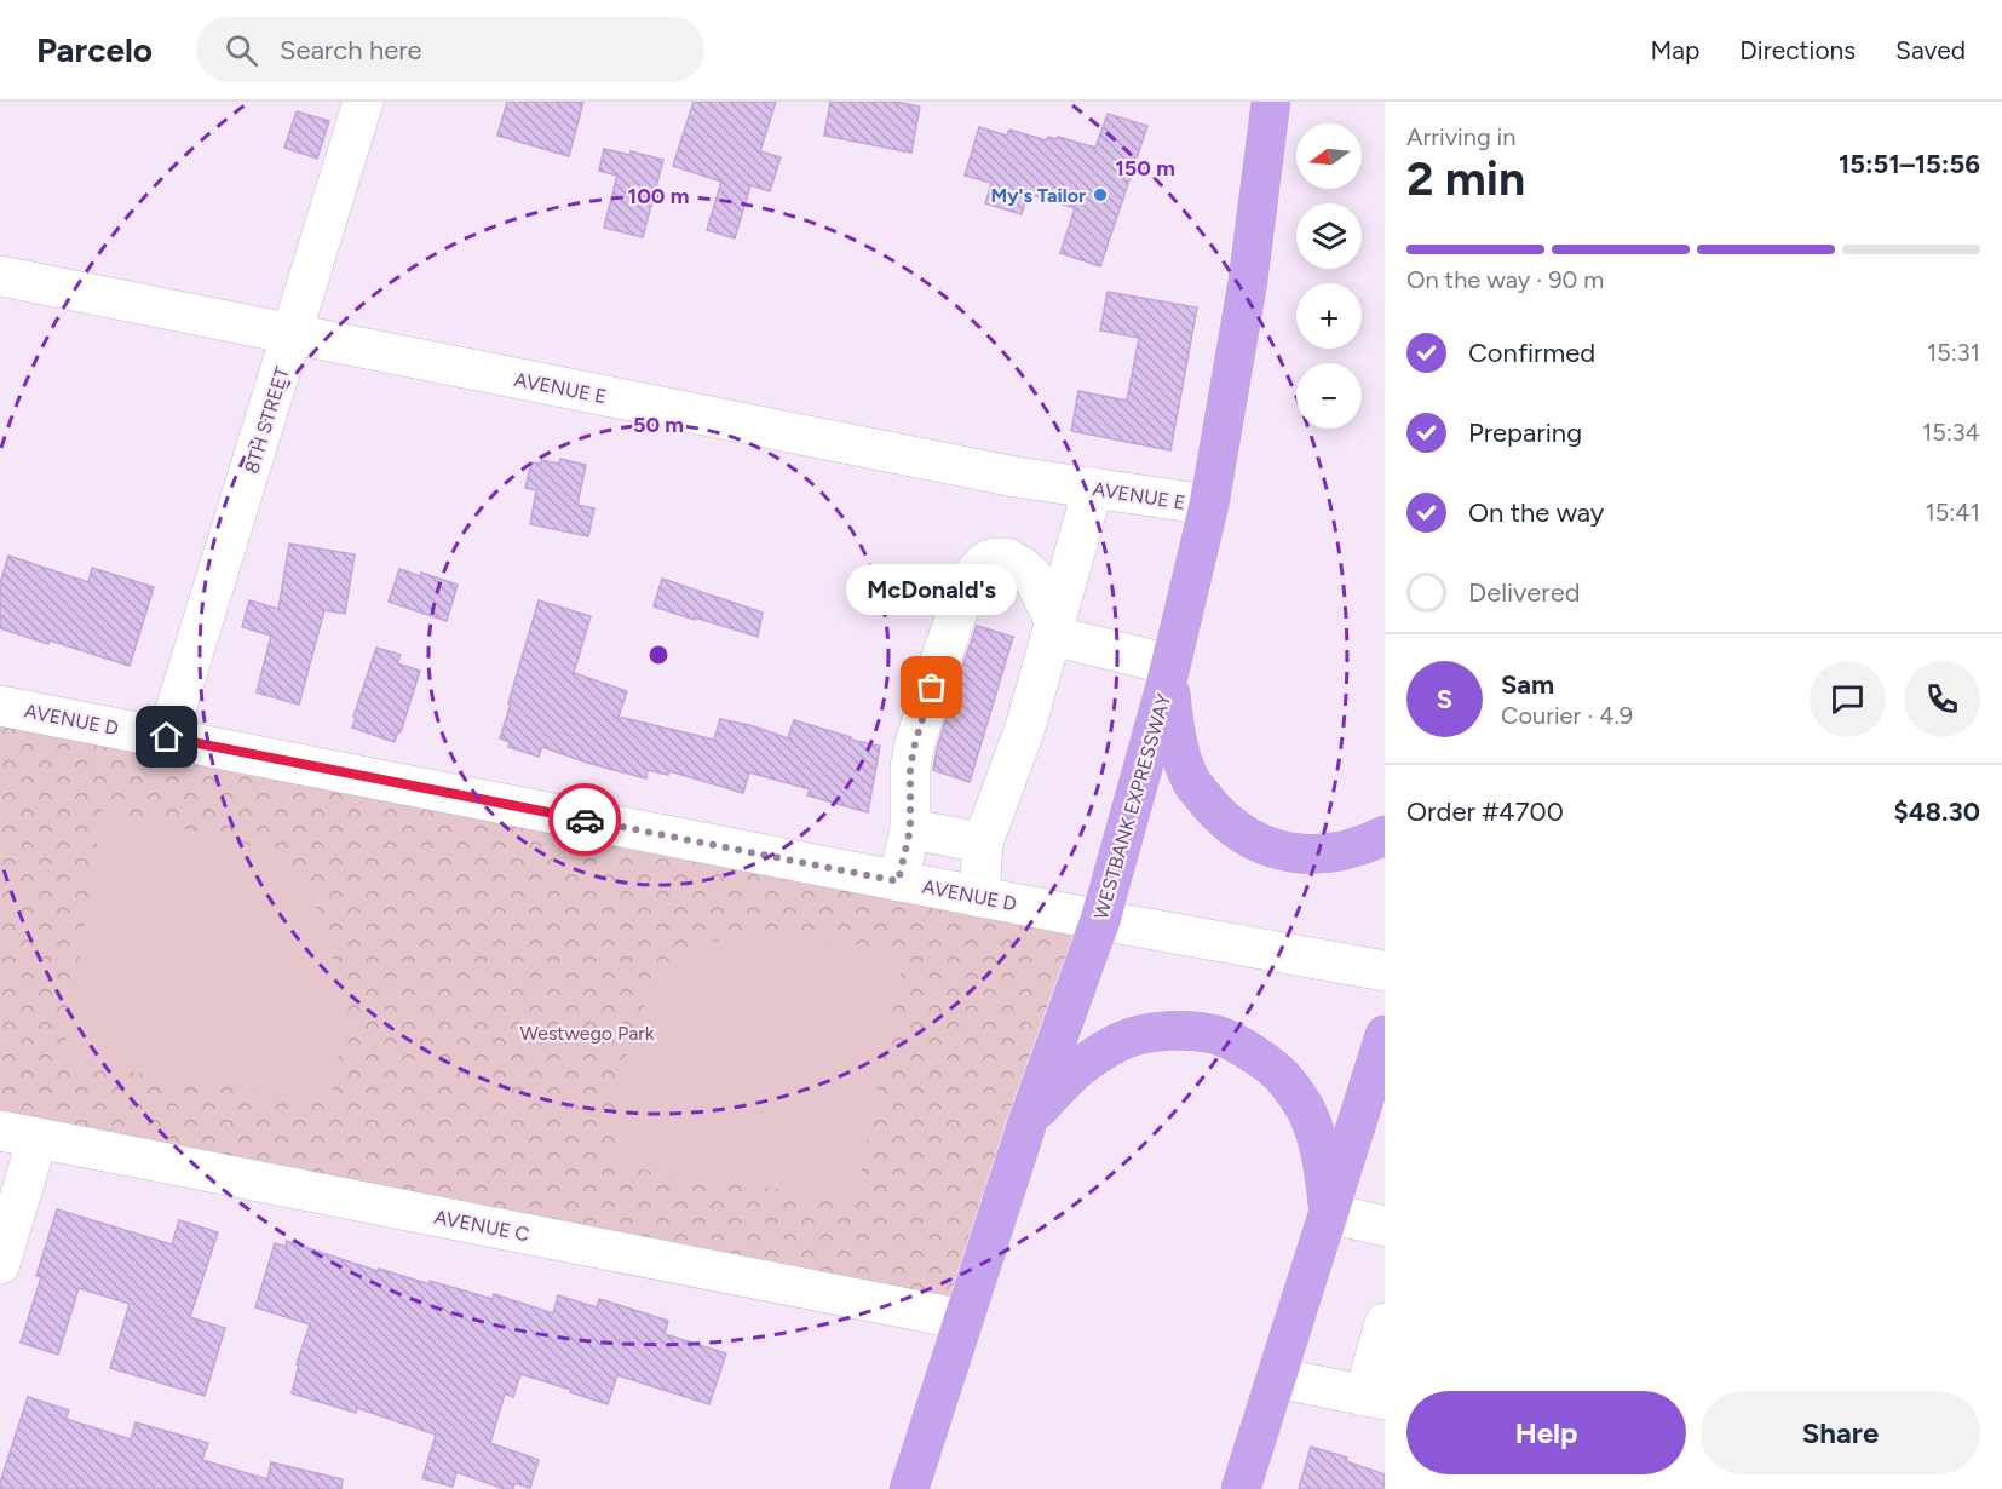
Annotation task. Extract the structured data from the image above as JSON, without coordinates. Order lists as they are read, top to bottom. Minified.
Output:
{"streets":{"highway":["WESTBANK EXPRESSWAY"],"street":["AVENUE E","8TH STREET","AVENUE D","AVENUE C"]},"crossings":[["AVENUE E","8TH STREET"],["AVENUE E","WESTBANK EXPRESSWAY"],["8TH STREET","AVENUE D"],["AVENUE D","WESTBANK EXPRESSWAY"],["WESTBANK EXPRESSWAY","AVENUE C"]],"parks":["Westwego Park"],"places":["My's Tailor","McDonald's"],"north":"left","page":{"header":"Parcelo","search":"Search here","nav":["Map","Directions","Saved"],"heading":["2 min","Arriving in","15:51–15:56"],"panel":["Sam","Courier · 4.9","Order #4700","$48.30"],"map_buttons":["+","−"],"bar":"On the way · 90 m","list":[["Confirmed","15:31"],["Preparing","15:34"],["On the way","15:41"],"Delivered"],"bubble":"McDonald's","round":"S","buttons":["Help","Share"]},"rings":["150 m","100 m","50 m"]}
